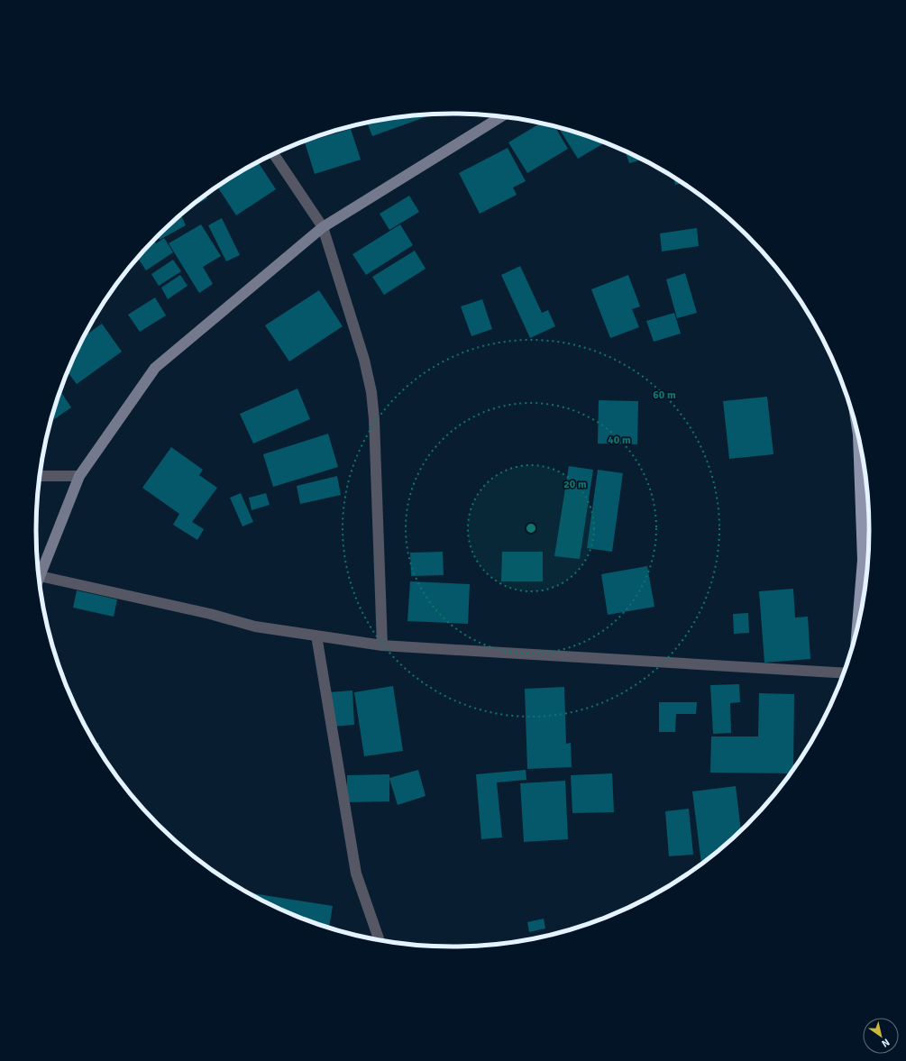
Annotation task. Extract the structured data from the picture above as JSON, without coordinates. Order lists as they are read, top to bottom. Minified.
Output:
{"north":"bottom right","rings":["60 m","40 m","20 m"]}
